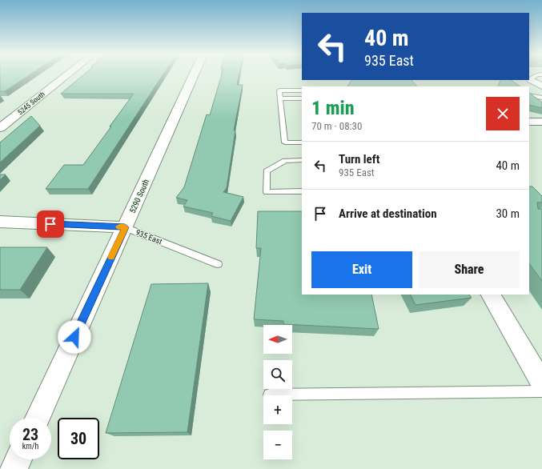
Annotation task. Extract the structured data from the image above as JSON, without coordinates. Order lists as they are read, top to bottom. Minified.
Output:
{"streets":{"street":["5245 South","5290 South","935 East"]},"crossings":[["5290 South","935 East"]],"north":"left","page":{"turn":["40 m","935 East"],"heading":["1 min","70 m · 08:30"],"list":[{"name":"Turn left","note":"935 East","value":"40 m"},{"name":"Arrive at destination","value":"30 m"}],"buttons":["Exit","Share"],"map_buttons":["+","−"],"speed":"23 km/h","limit":"30"}}
